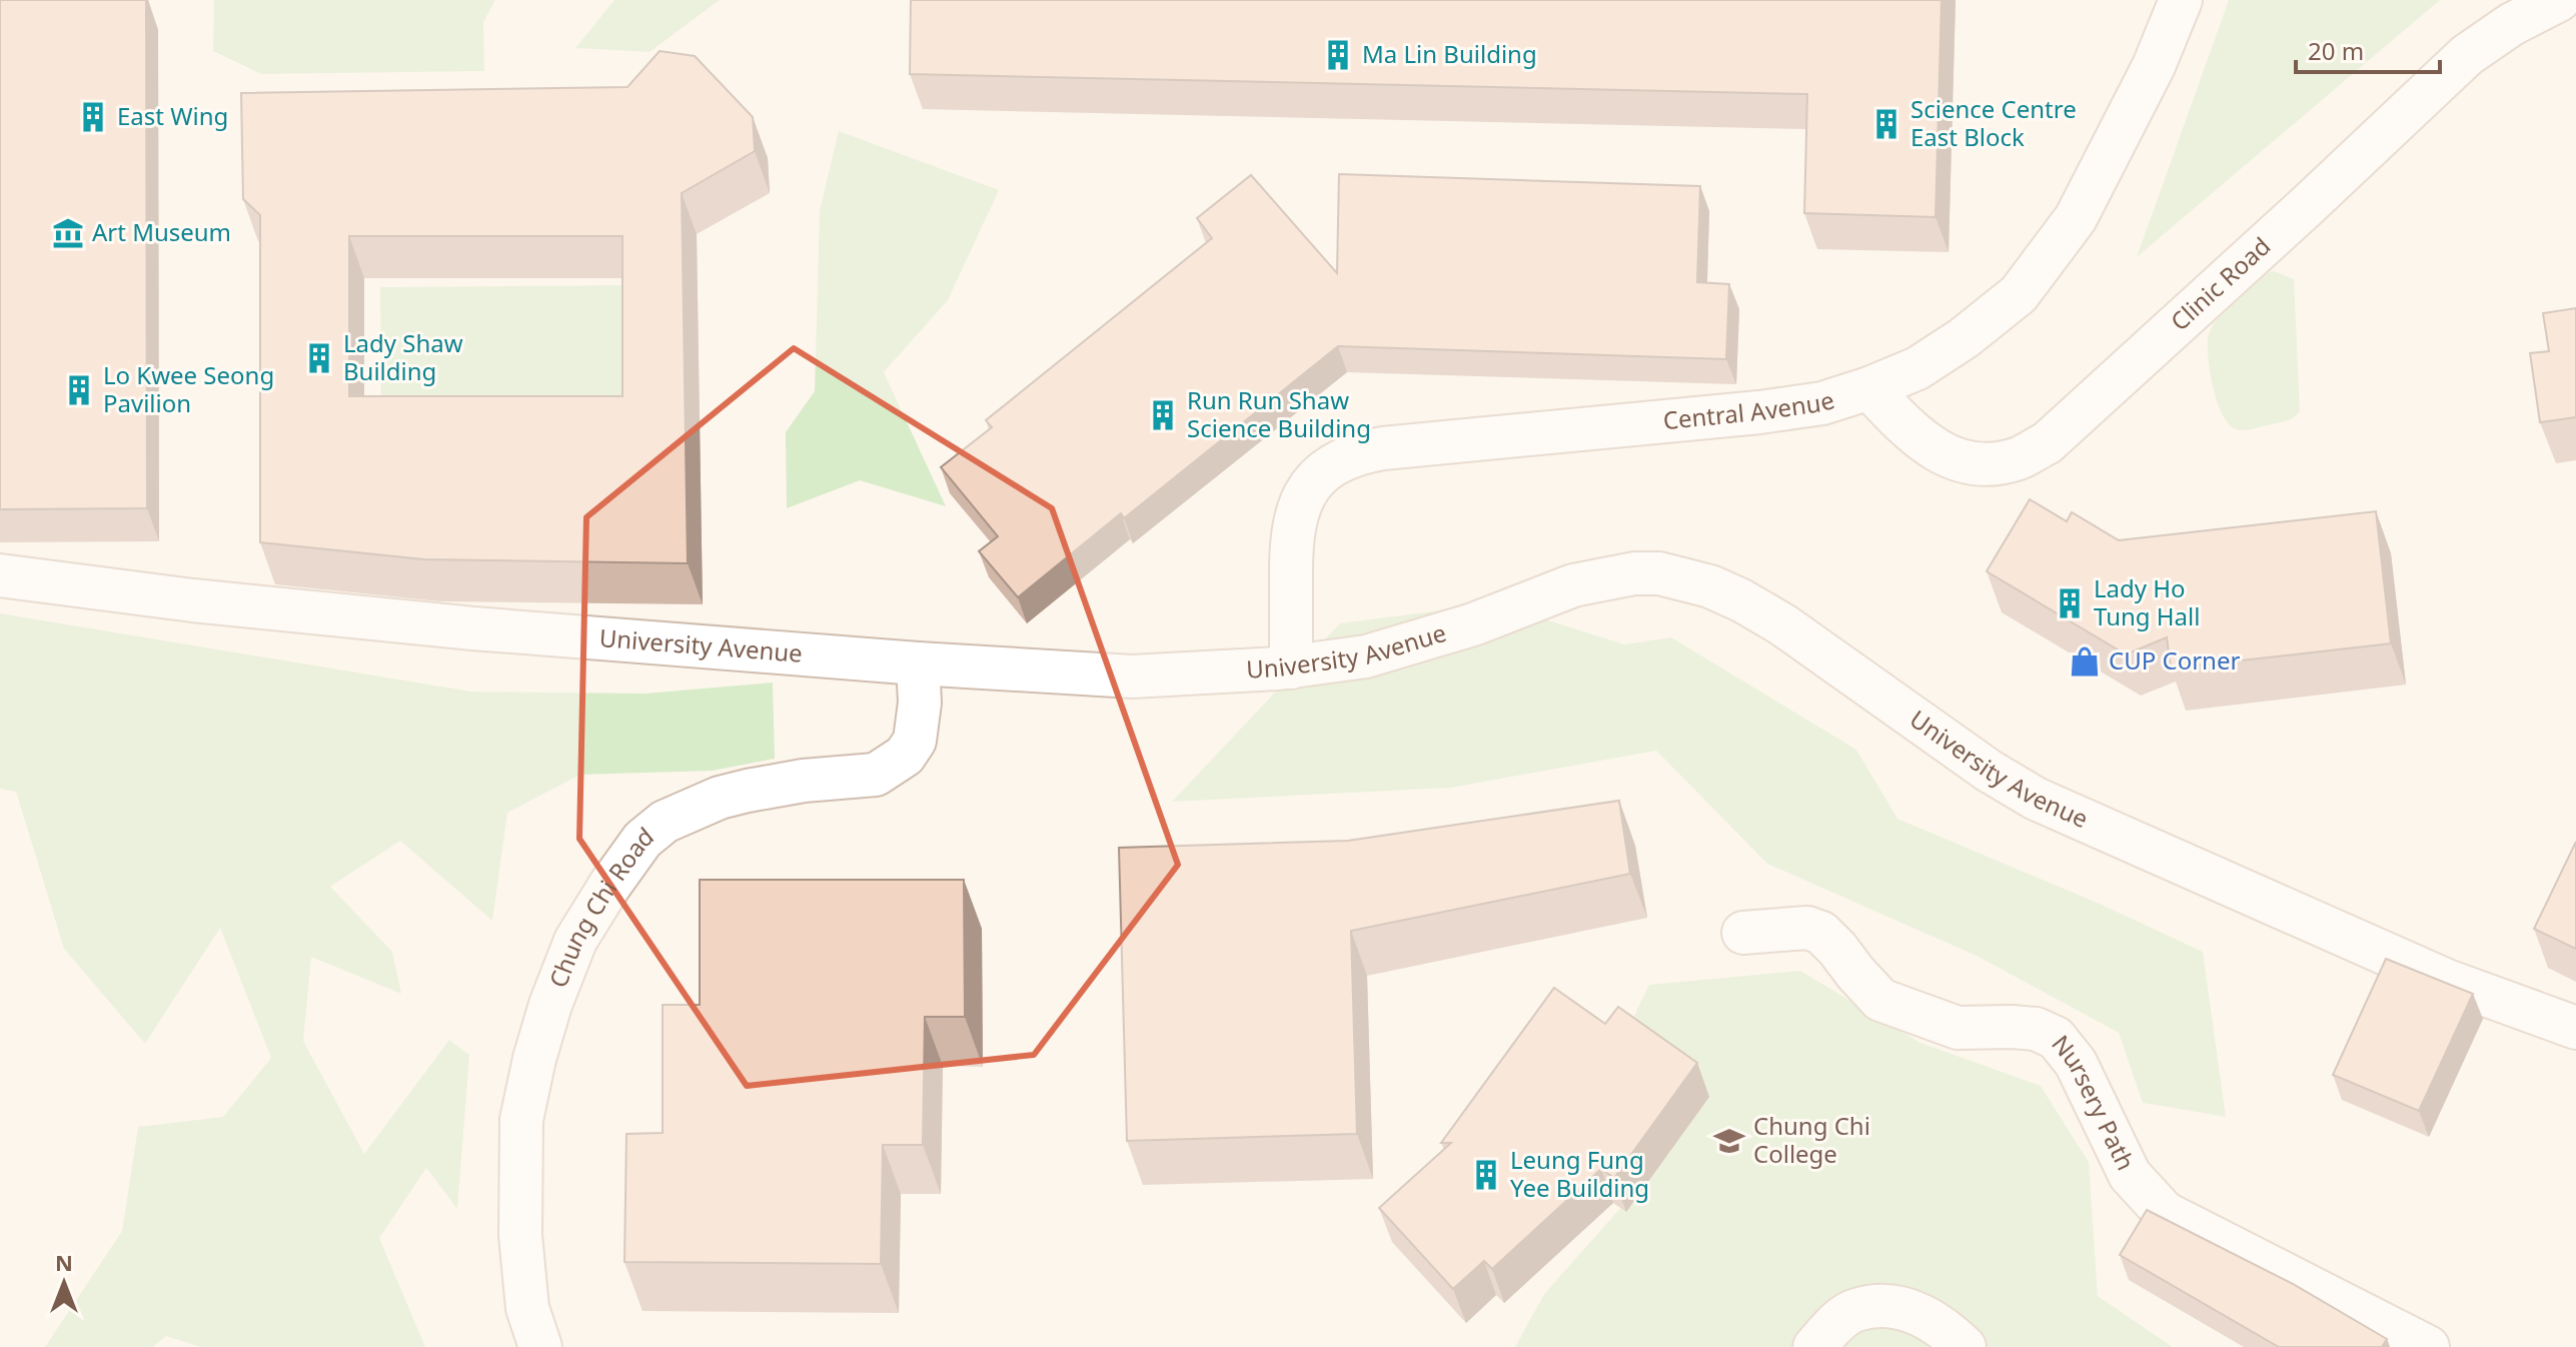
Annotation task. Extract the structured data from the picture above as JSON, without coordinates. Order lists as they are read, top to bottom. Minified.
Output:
{"streets":{"street":["Clinic Road","Central Avenue","University Avenue","Chung Chi Road","Nursery Path"]},"crossings":[["Clinic Road","Central Avenue"],["Central Avenue","University Avenue"],["University Avenue","Chung Chi Road"]],"places":{"building":["Ma Lin Building","East Wing","Science Centre East Block","Lady Shaw Building","Lo Kwee Seong Pavilion","Run Run Shaw Science Building","Lady Ho Tung Hall","Leung Fung Yee Building"],"museum":["Art Museum"],"shop":["CUP Corner"],"school or university":["Chung Chi College"]},"scale_bar":"20 m","north":"top"}
